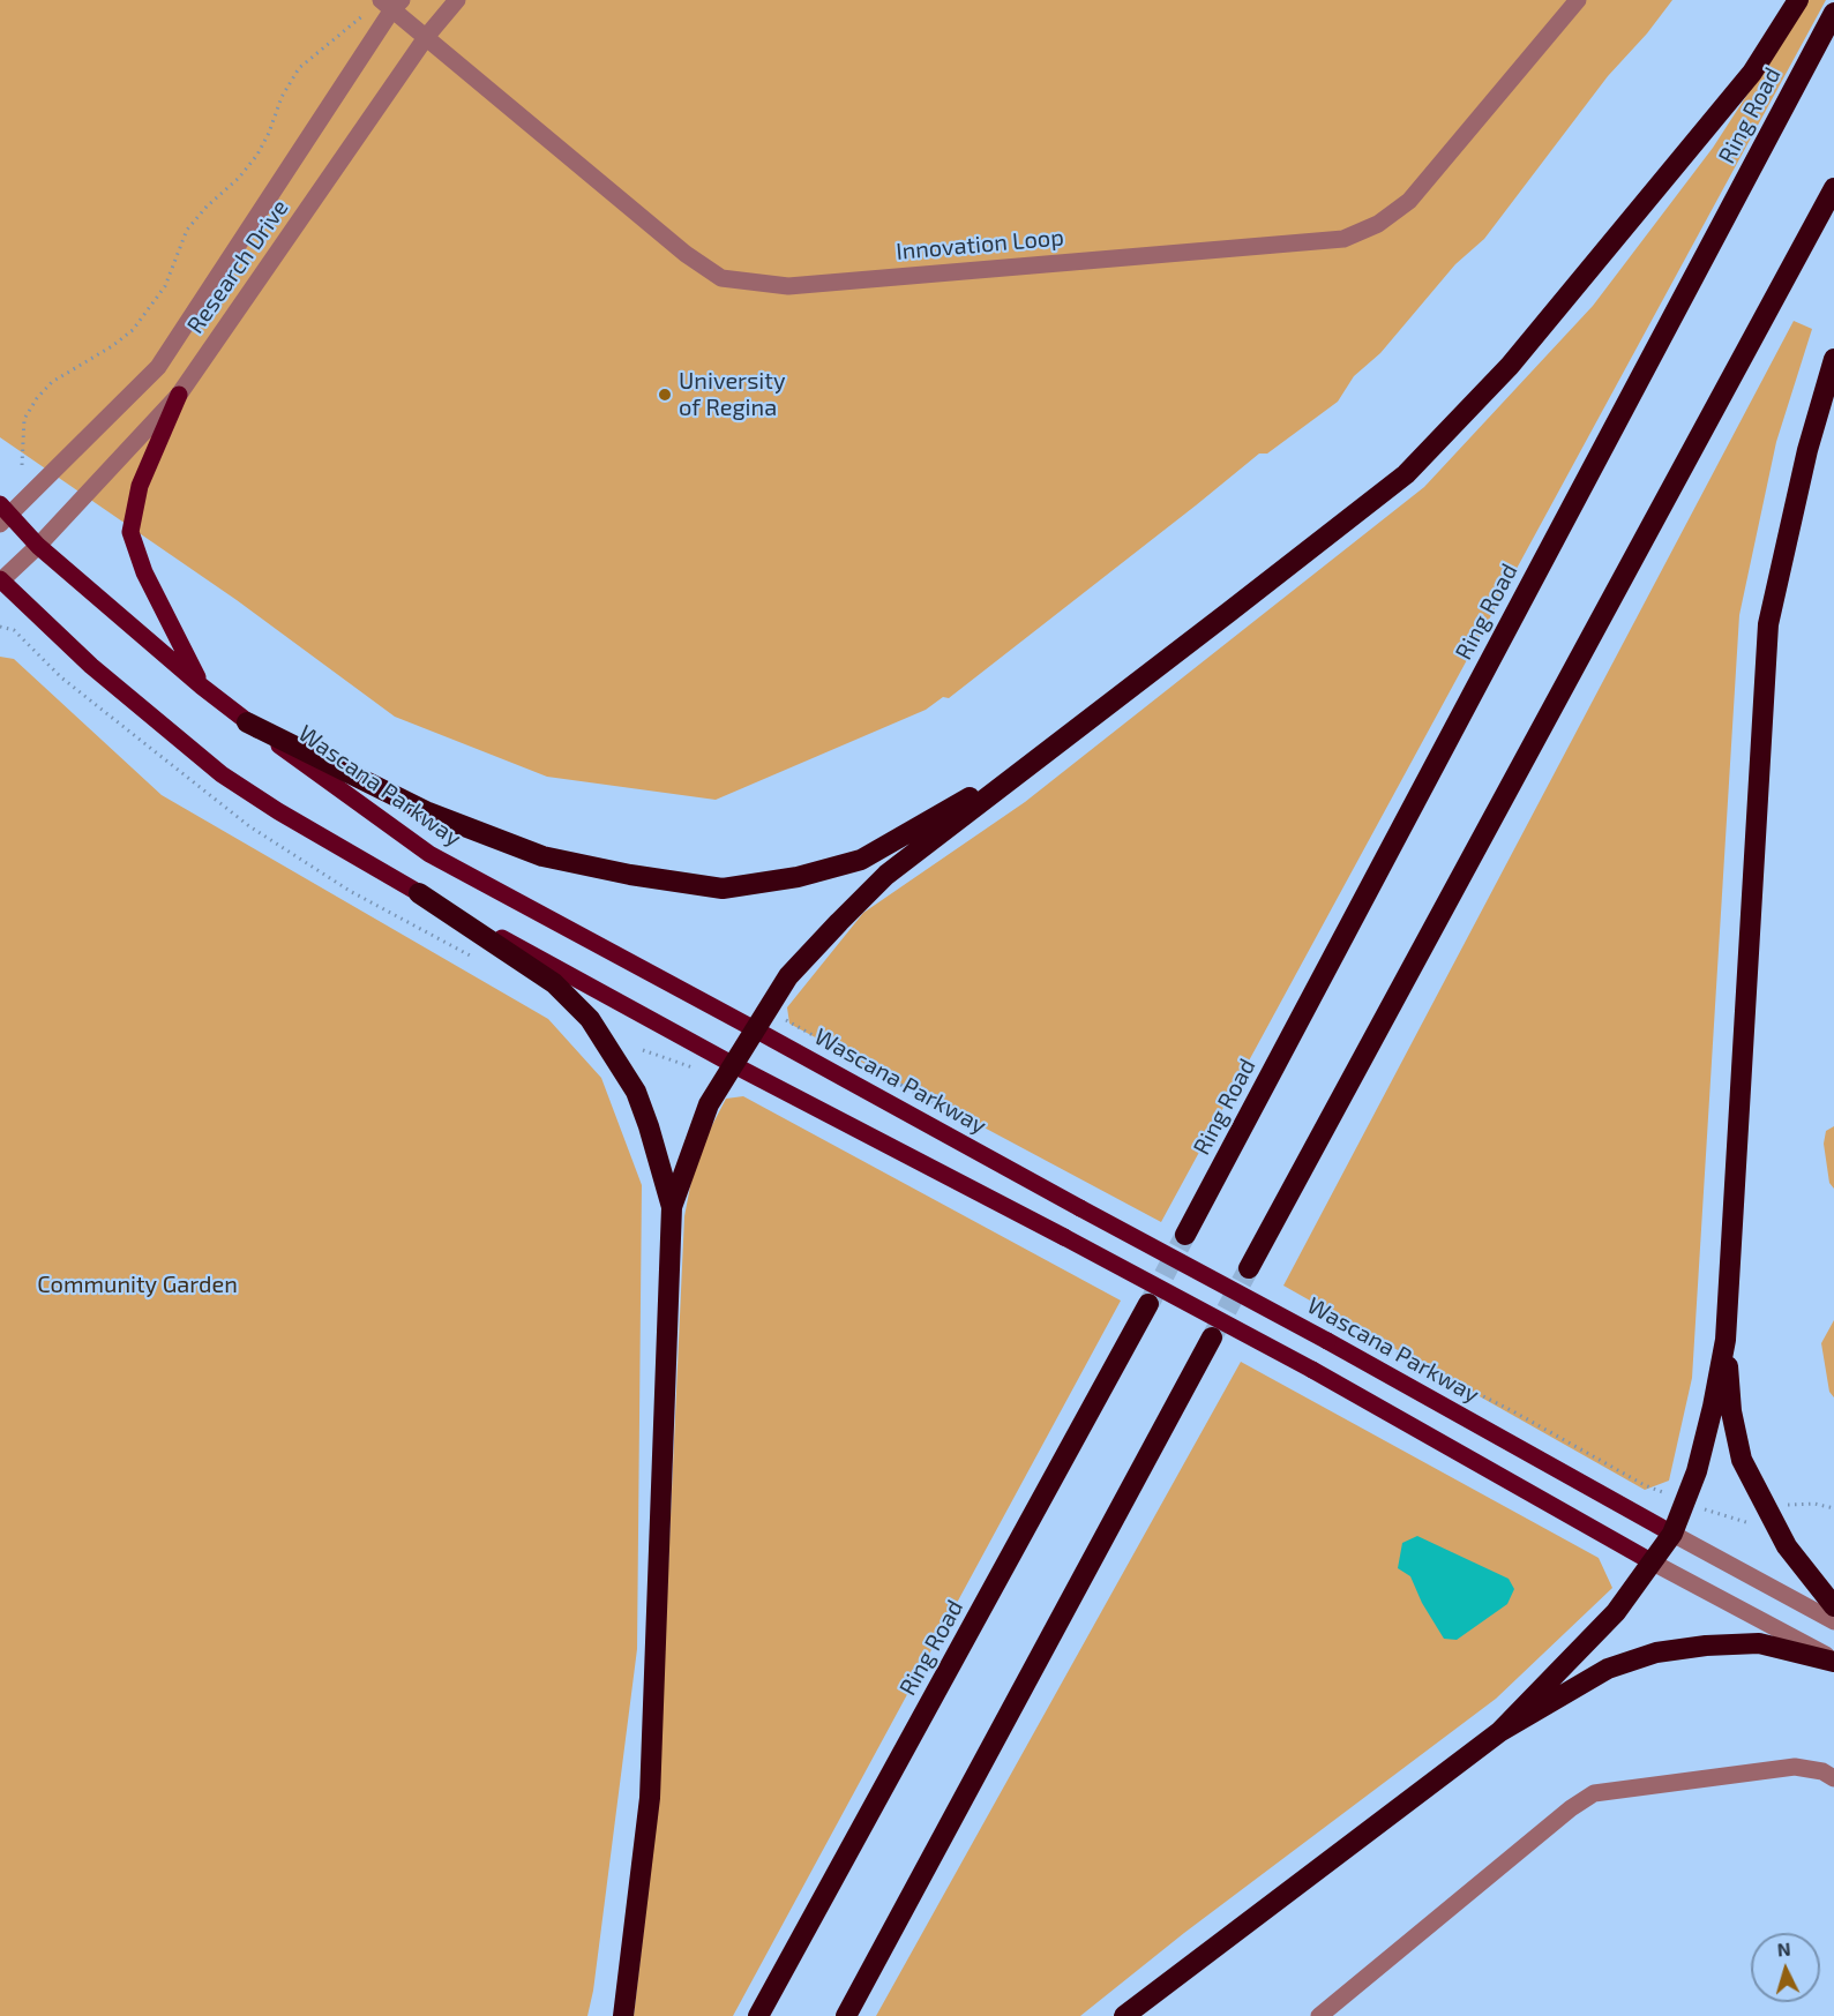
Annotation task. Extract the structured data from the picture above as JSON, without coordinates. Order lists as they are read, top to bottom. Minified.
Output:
{"streets":{"highway":["Ring Road"],"main road":["Wascana Parkway"],"street":["Innovation Loop","Research Drive"]},"crossings":[["Innovation Loop","Research Drive"],["Research Drive","Wascana Parkway"]],"parks":["Community Garden"],"places":["University of Regina"],"north":"top"}
